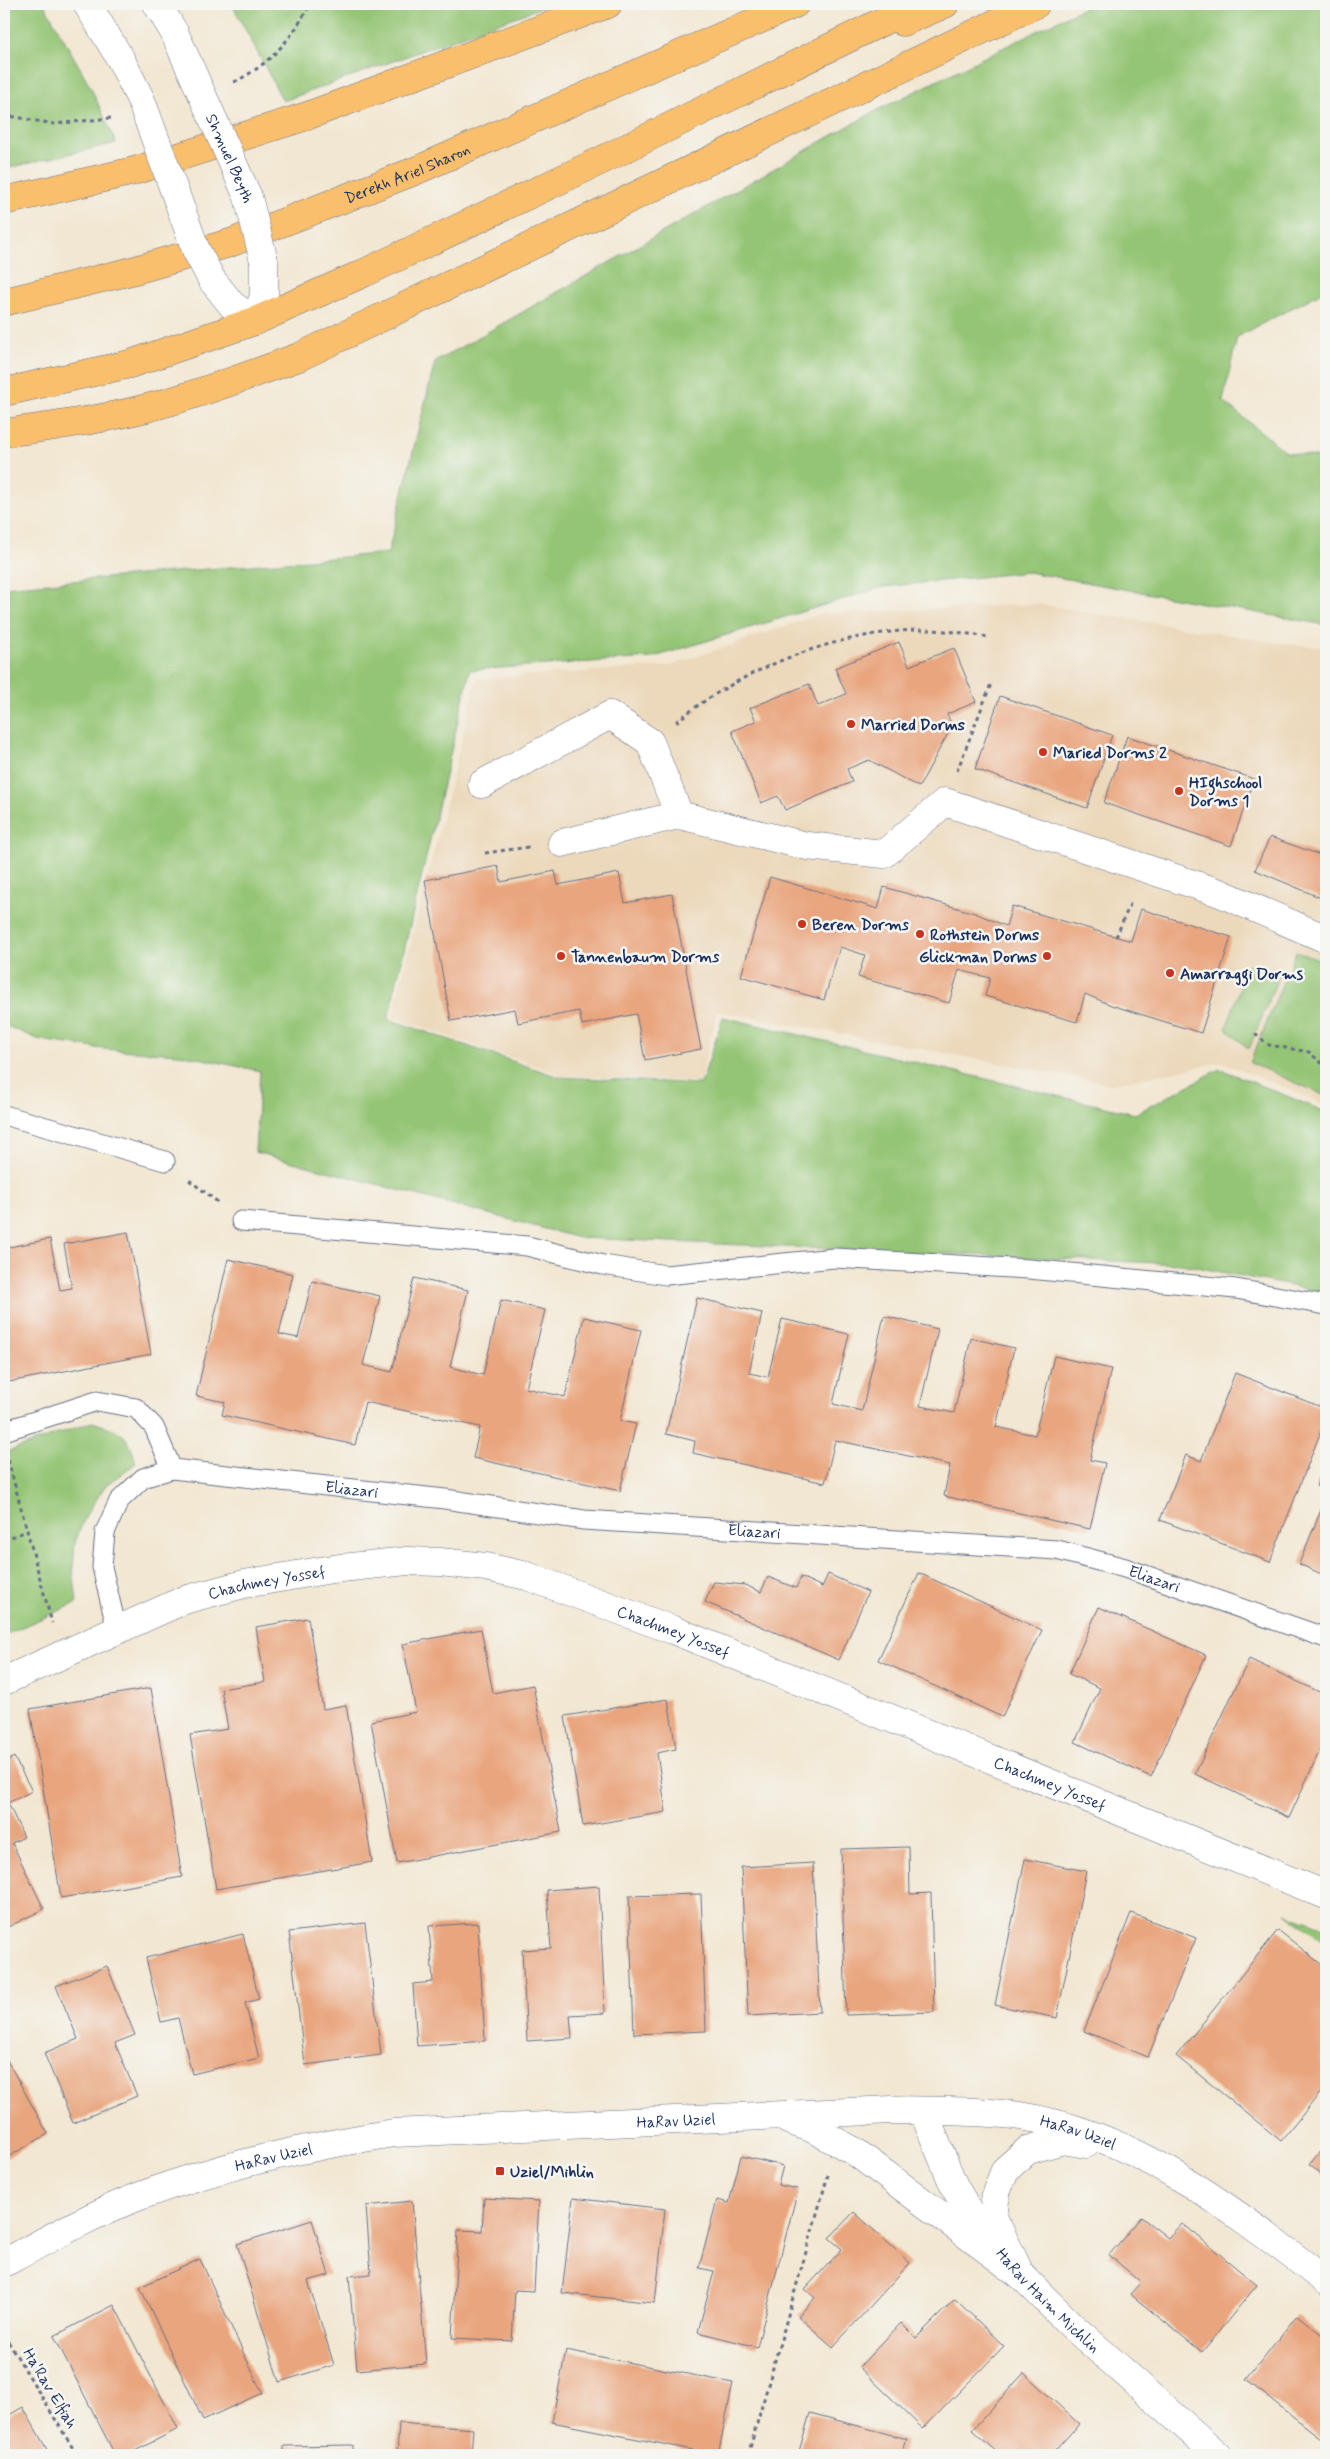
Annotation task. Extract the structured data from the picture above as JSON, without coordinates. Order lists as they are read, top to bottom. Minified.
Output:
{"streets":{"highway":["Derekh Ariel Sharon"],"street":["Shmuel Beyth","Chachmey Yossef","HaRav Uziel","HaRav Haim Michlin"],"lane":["Eliazari"],"path":["Ha'Rav Elfiah"]},"crossings":[["Eliazari","Chachmey Yossef"],["HaRav Uziel","HaRav Haim Michlin"]],"places":{"other":["Married Dorms","Maried Dorms 2","HIghschool Dorms 1","Beren Dorms","Rothstein Dorms","Tannenbaum Dorms","Glickman Dorms","Amarraggi Dorms"],"transit":["Uziel/Mihlin"]}}
